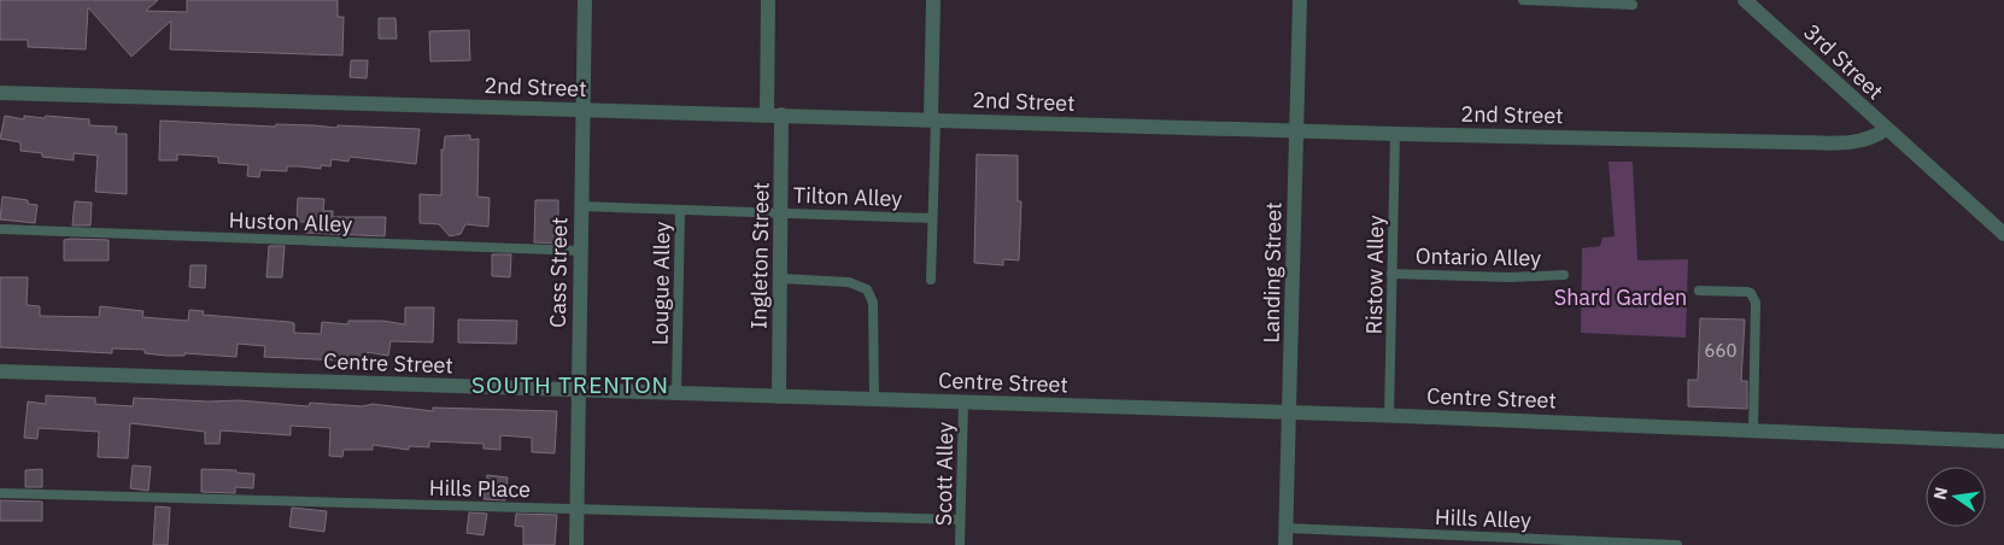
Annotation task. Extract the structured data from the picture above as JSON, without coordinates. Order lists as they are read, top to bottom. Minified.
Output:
{"streets":{"street":["3rd Street","2nd Street","Ingleton Street","Cass Street","Landing Street","Centre Street"],"lane":["Tilton Alley","Huston Alley","Ontario Alley","Ristow Alley","Lougue Alley","Scott Alley","Hills Place","Hills Alley"]},"crossings":[["3rd Street","2nd Street"],["2nd Street","Ingleton Street"],["2nd Street","Cass Street"],["2nd Street","Landing Street"],["2nd Street","Ristow Alley"],["Tilton Alley","Ingleton Street"],["Tilton Alley","Cass Street"],["Tilton Alley","Lougue Alley"],["Huston Alley","Cass Street"],["Ingleton Street","Centre Street"],["Ontario Alley","Ristow Alley"],["Cass Street","Centre Street"],["Cass Street","Hills Place"],["Landing Street","Centre Street"],["Landing Street","Hills Alley"],["Ristow Alley","Centre Street"],["Lougue Alley","Centre Street"],["Centre Street","Scott Alley"],["Scott Alley","Hills Place"]],"districts":["SOUTH TRENTON"],"parks":["Shard Garden"],"house_numbers":["660"],"north":"left"}
